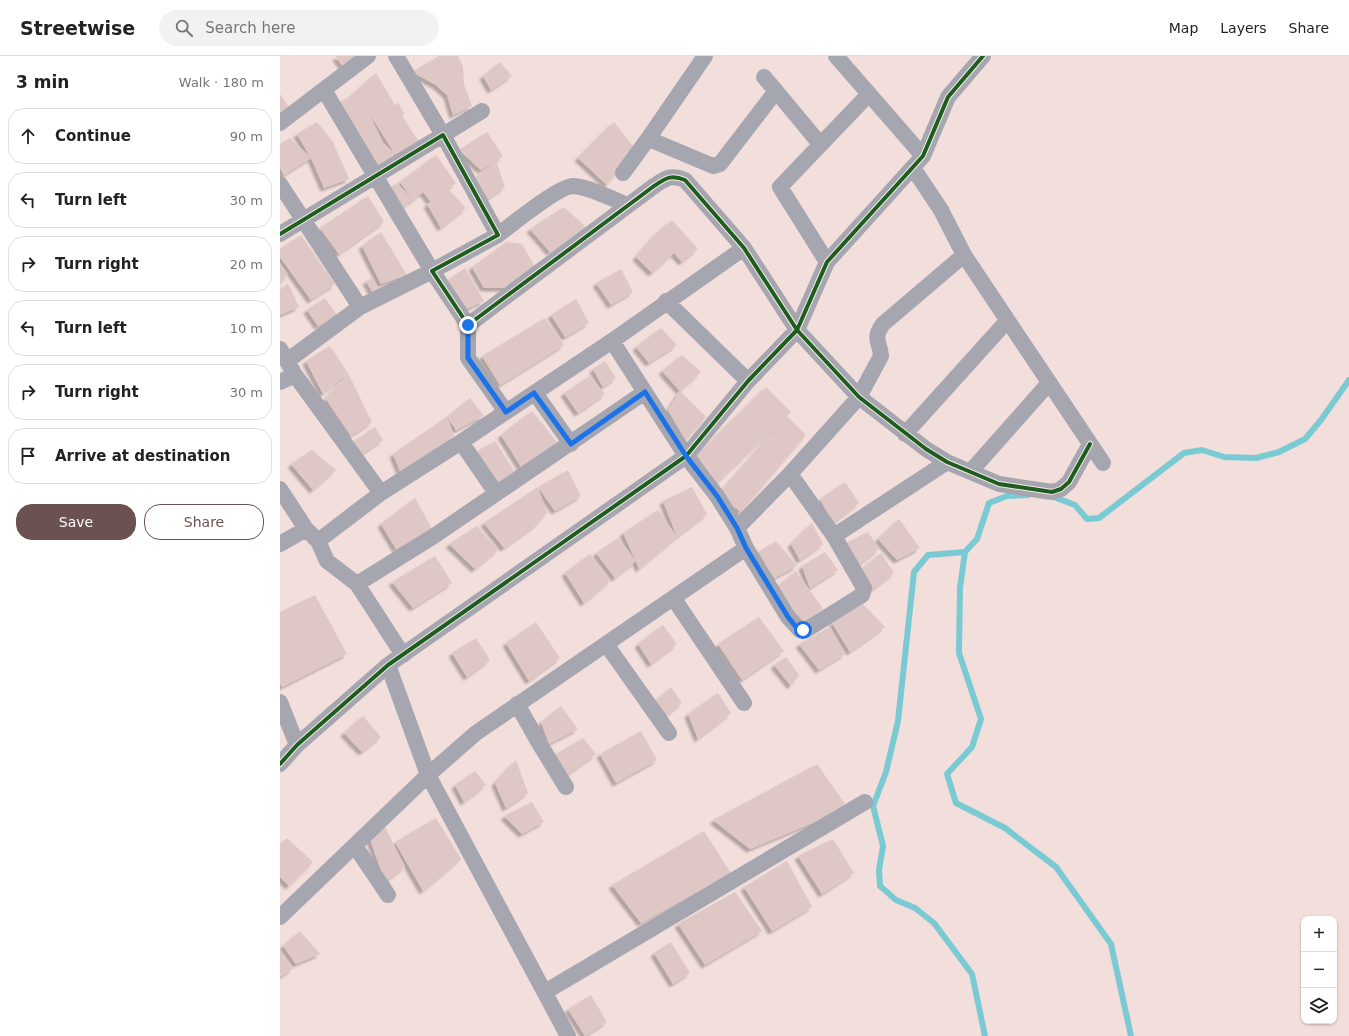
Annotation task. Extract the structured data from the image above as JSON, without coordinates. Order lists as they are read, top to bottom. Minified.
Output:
{"page":{"header":"Streetwise","search":"Search here","nav":["Map","Layers","Share"],"heading":["3 min","Walk · 180 m"],"list":[["Continue","90 m"],["Turn left","30 m"],["Turn right","20 m"],["Turn left","10 m"],["Turn right","30 m"],"Arrive at destination"],"buttons":["Save","Share"],"map_buttons":["+","−"]}}
